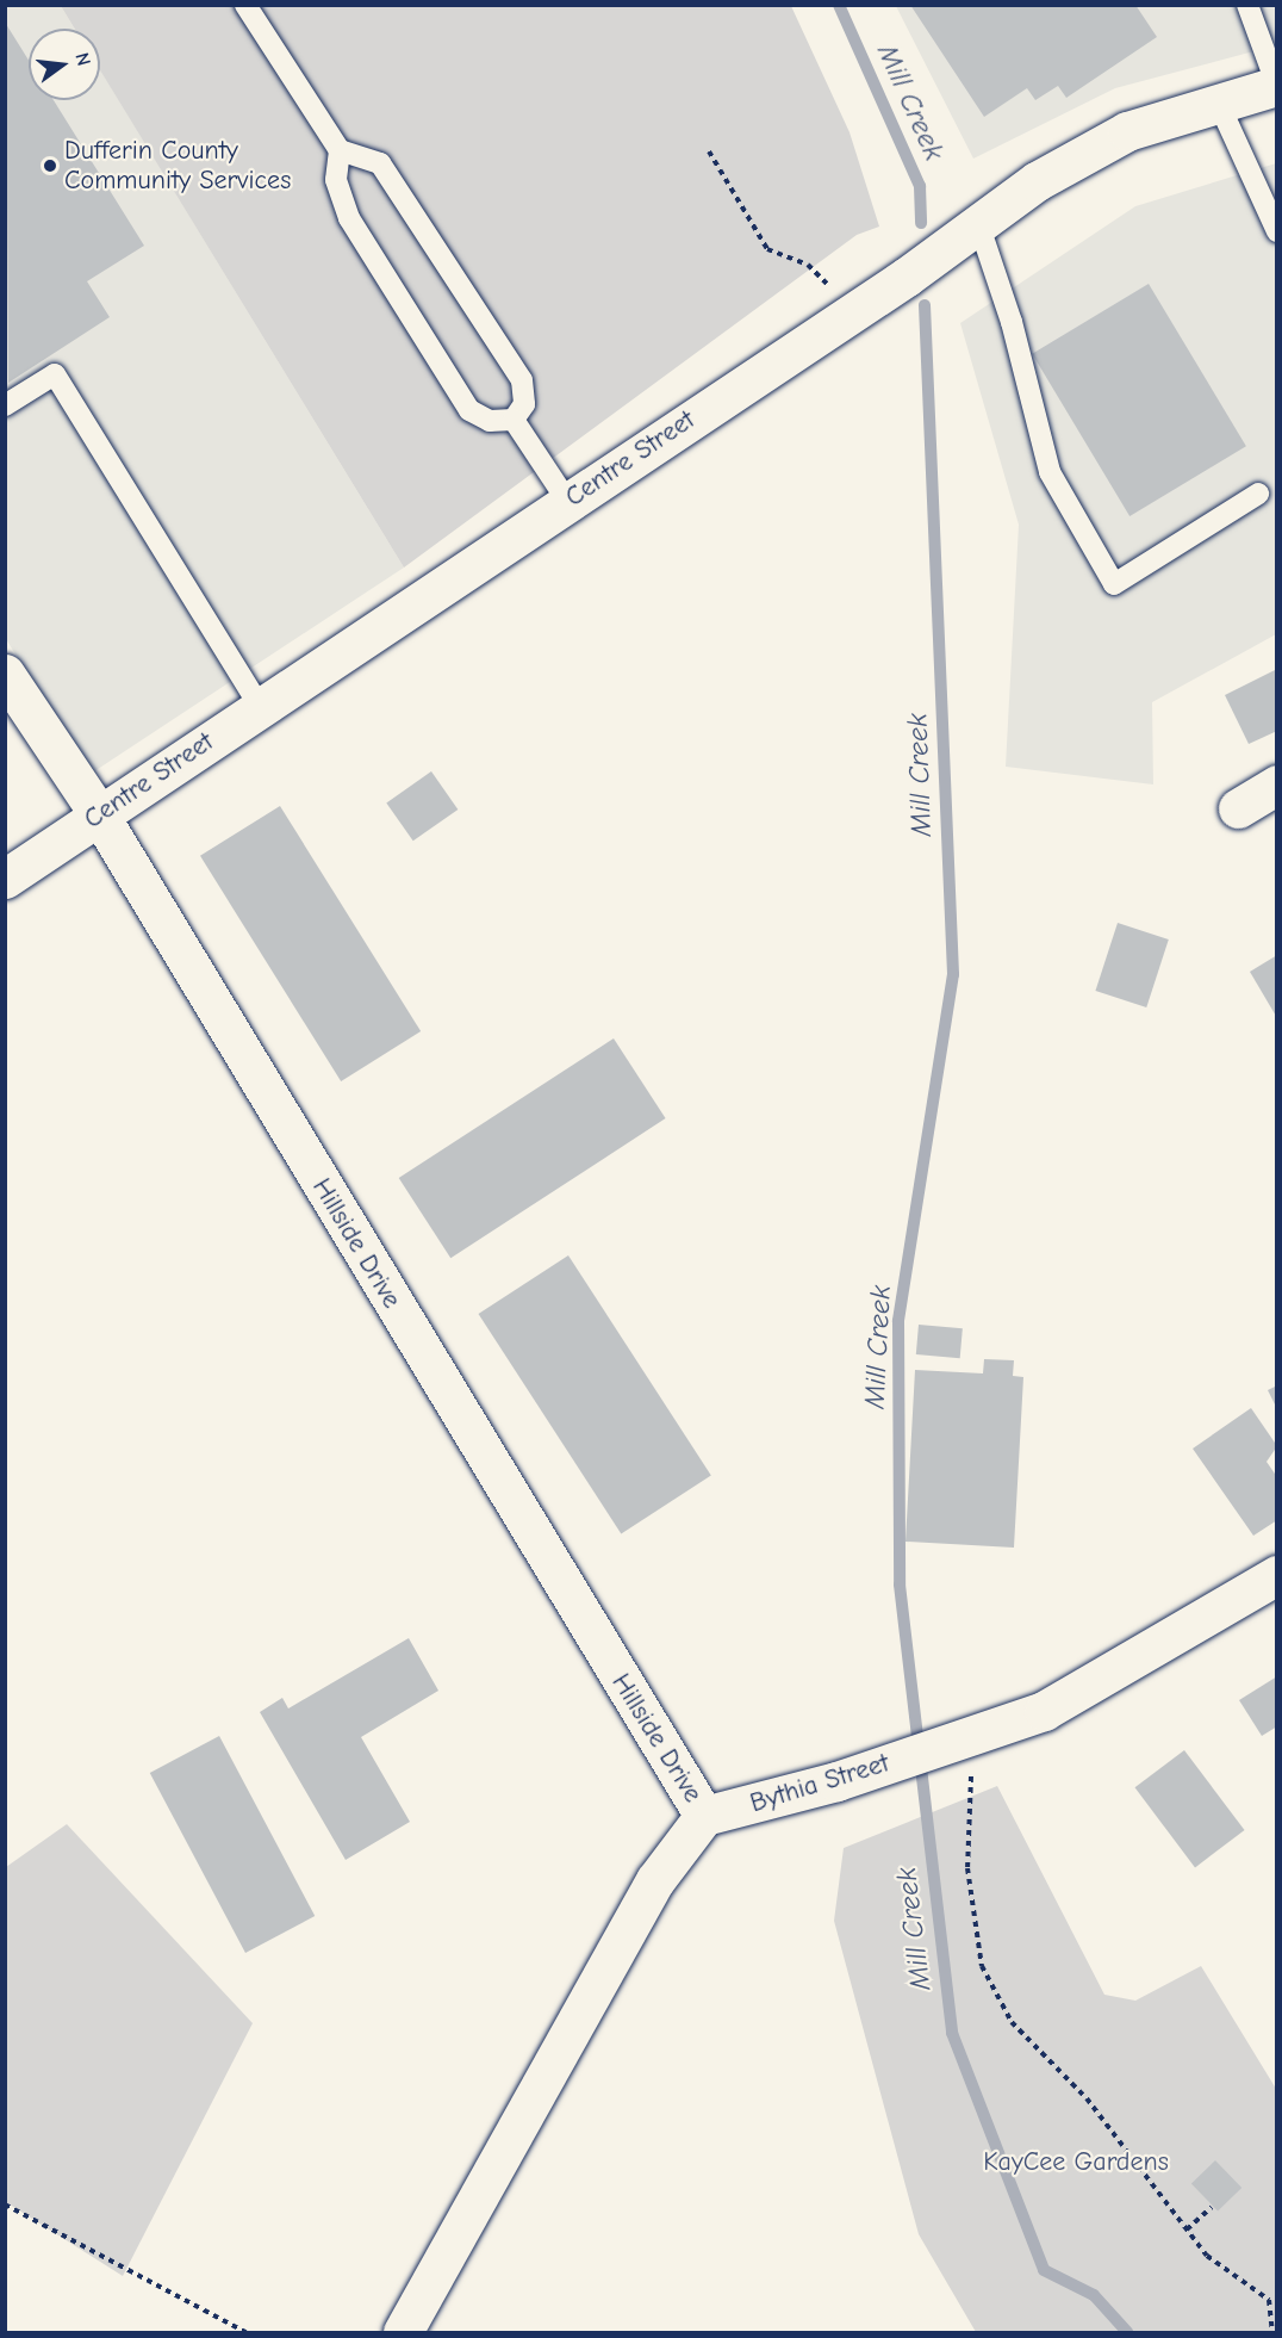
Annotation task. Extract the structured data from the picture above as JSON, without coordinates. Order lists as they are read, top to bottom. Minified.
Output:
{"streets":{"street":["Centre Street","Hillside Drive","Bythia Street"]},"crossings":[["Centre Street","Hillside Drive"],["Hillside Drive","Bythia Street"]],"water":["Mill Creek"],"parks":["KayCee Gardens"],"places":["Dufferin County Community Services"],"north":"right"}
